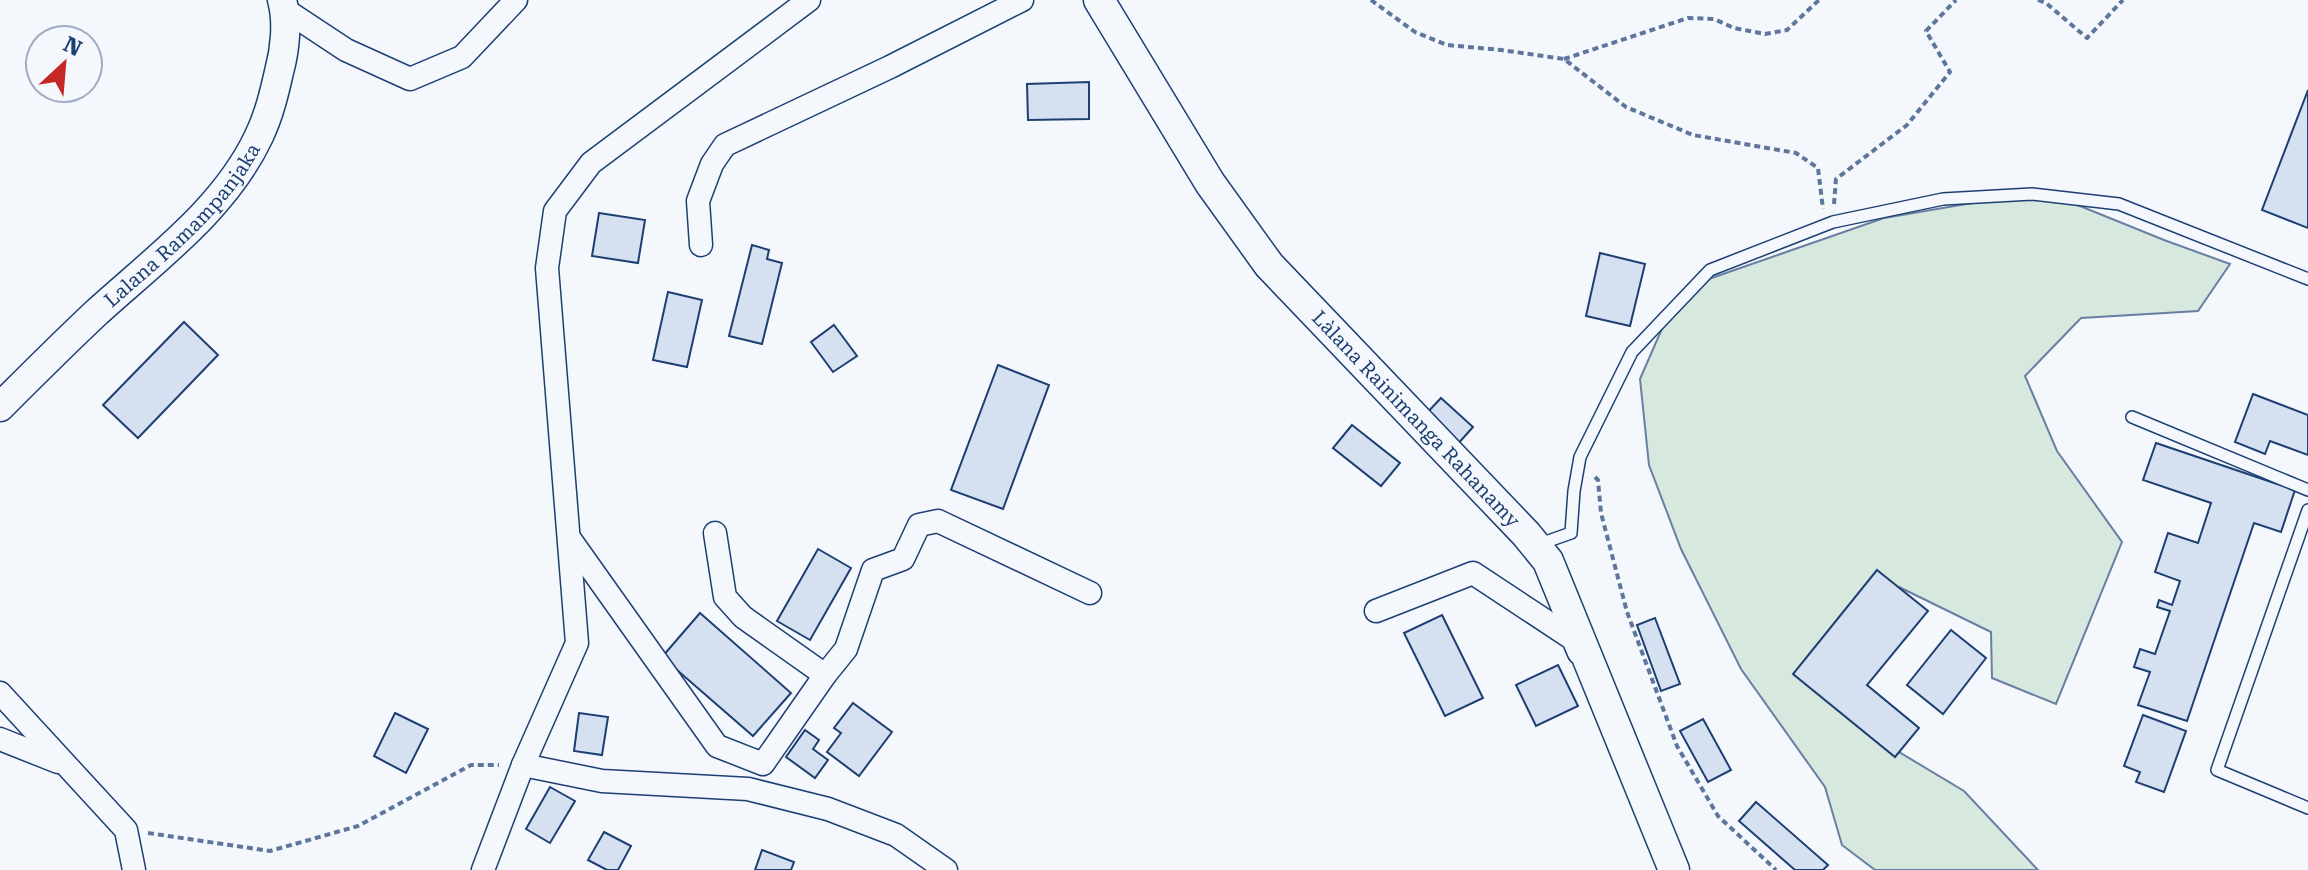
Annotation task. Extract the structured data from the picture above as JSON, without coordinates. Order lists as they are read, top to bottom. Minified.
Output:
{"streets":{"main road":["Làlana Rainimanga Rahanamy"],"street":["Lalana Ramampanjaka"]},"north":"top right"}
